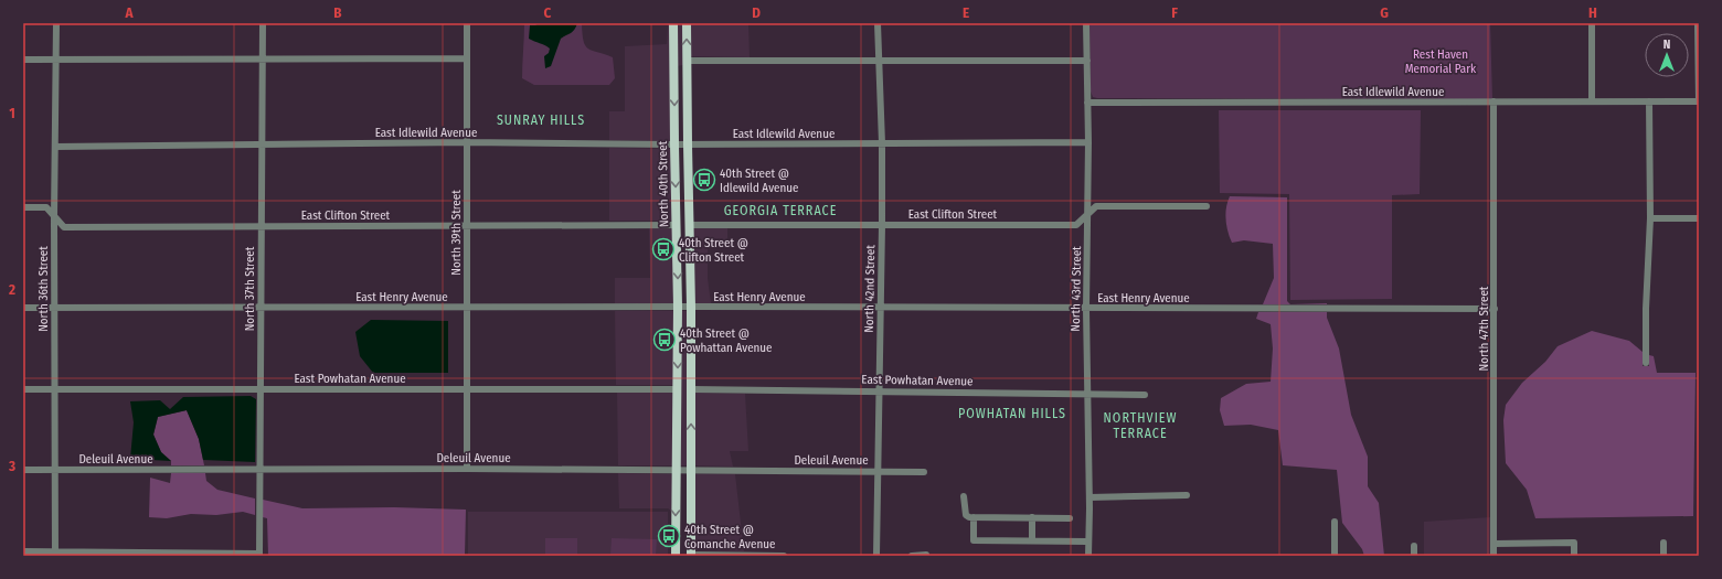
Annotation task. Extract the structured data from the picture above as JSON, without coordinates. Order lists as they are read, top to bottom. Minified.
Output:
{"streets":{"main road":["North 40th Street"],"street":["East Idlewild Avenue","East Clifton Street","North 39th Street","North 36th Street","North 37th Street","North 42nd Street","North 43rd Street","East Henry Avenue","North 47th Street","East Powhatan Avenue","Deleuil Avenue"]},"crossings":[["East Idlewild Avenue","North 40th Street"],["East Idlewild Avenue","North 39th Street"],["East Idlewild Avenue","North 36th Street"],["East Idlewild Avenue","North 37th Street"],["East Idlewild Avenue","North 42nd Street"],["East Idlewild Avenue","North 43rd Street"],["East Idlewild Avenue","North 47th Street"],["North 40th Street","East Clifton Street"],["North 40th Street","East Henry Avenue"],["North 40th Street","East Powhatan Avenue"],["North 40th Street","Deleuil Avenue"],["East Clifton Street","North 39th Street"],["East Clifton Street","North 36th Street"],["East Clifton Street","North 37th Street"],["East Clifton Street","North 42nd Street"],["East Clifton Street","North 43rd Street"],["North 39th Street","East Henry Avenue"],["North 39th Street","East Powhatan Avenue"],["North 39th Street","Deleuil Avenue"],["North 36th Street","East Henry Avenue"],["North 36th Street","East Powhatan Avenue"],["North 36th Street","Deleuil Avenue"],["North 37th Street","East Henry Avenue"],["North 37th Street","East Powhatan Avenue"],["North 37th Street","Deleuil Avenue"],["North 42nd Street","East Henry Avenue"],["North 42nd Street","East Powhatan Avenue"],["North 42nd Street","Deleuil Avenue"],["North 43rd Street","East Henry Avenue"],["North 43rd Street","East Powhatan Avenue"],["East Henry Avenue","North 47th Street"]],"districts":["SUNRAY HILLS","GEORGIA TERRACE","POWHATAN HILLS","NORTHVIEW TERRACE"],"parks":["Rest Haven Memorial Park"],"places":{"bus stop":["40th Street @ Idlewild Avenue","40th Street @ Clifton Street","40th Street @ Powhattan Avenue","40th Street @ Comanche Avenue"]},"north":"top","grid":{"columns":["A","B","C","D","E","F","G","H"],"rows":["1","2","3"]}}
